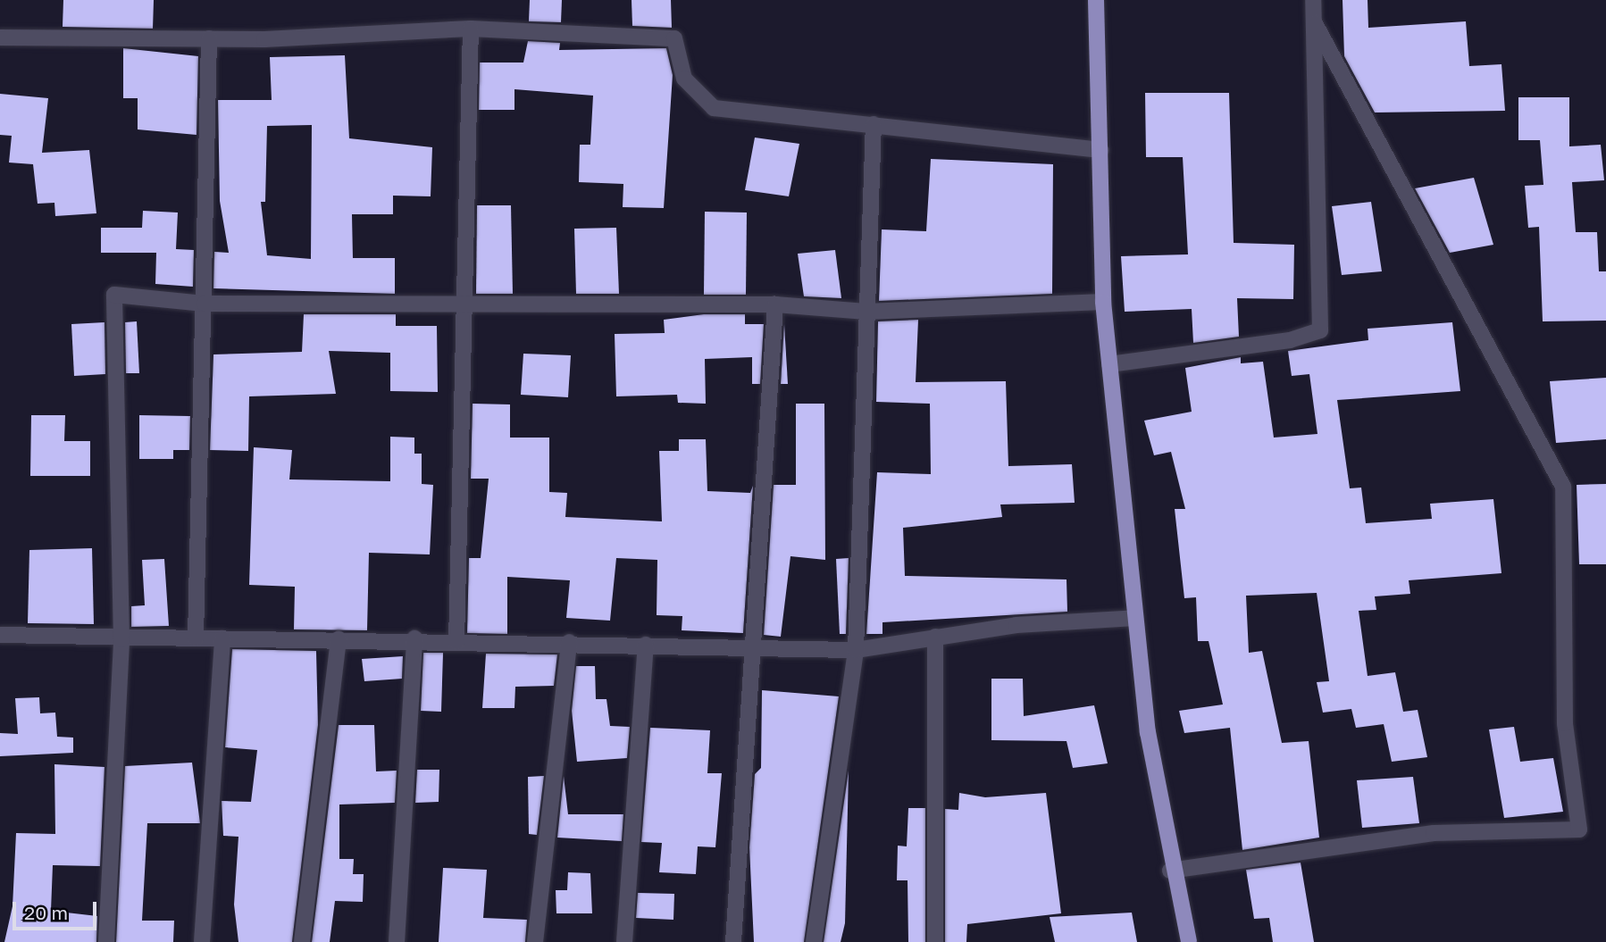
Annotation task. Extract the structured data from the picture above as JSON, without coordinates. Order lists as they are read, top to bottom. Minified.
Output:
{"scale_bar":"20 m"}
